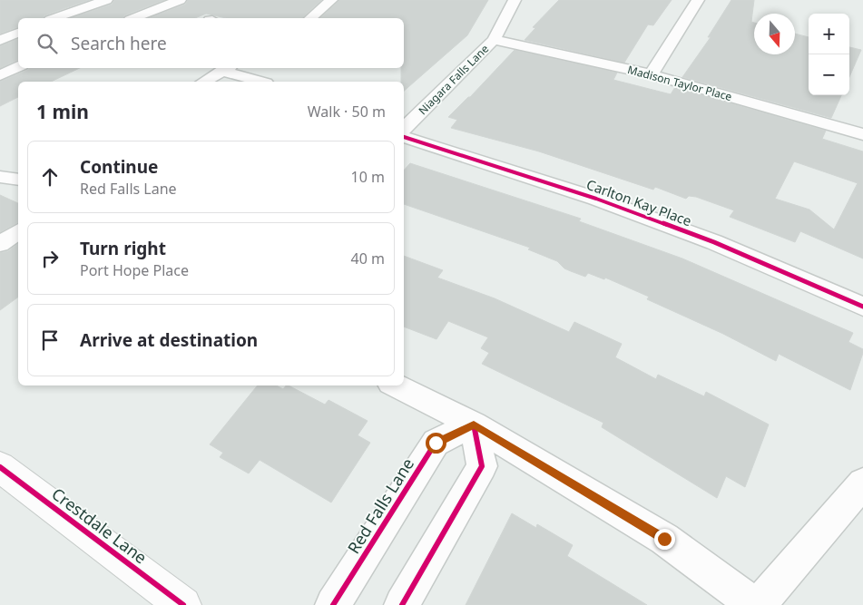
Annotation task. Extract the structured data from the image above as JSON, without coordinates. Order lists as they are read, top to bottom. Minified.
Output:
{"streets":{"street":["Niagara Falls Lane","Madison Taylor Place","Carlton Kay Place","Red Falls Lane","Crestdale Lane"]},"crossings":[["Niagara Falls Lane","Madison Taylor Place"]],"north":"bottom","page":{"map_buttons":["+","−"],"search":"Search here","heading":["1 min","Walk · 50 m"],"list":[["Continue","Red Falls Lane","10 m"],["Turn right","Port Hope Place","40 m"],"Arrive at destination"]}}
